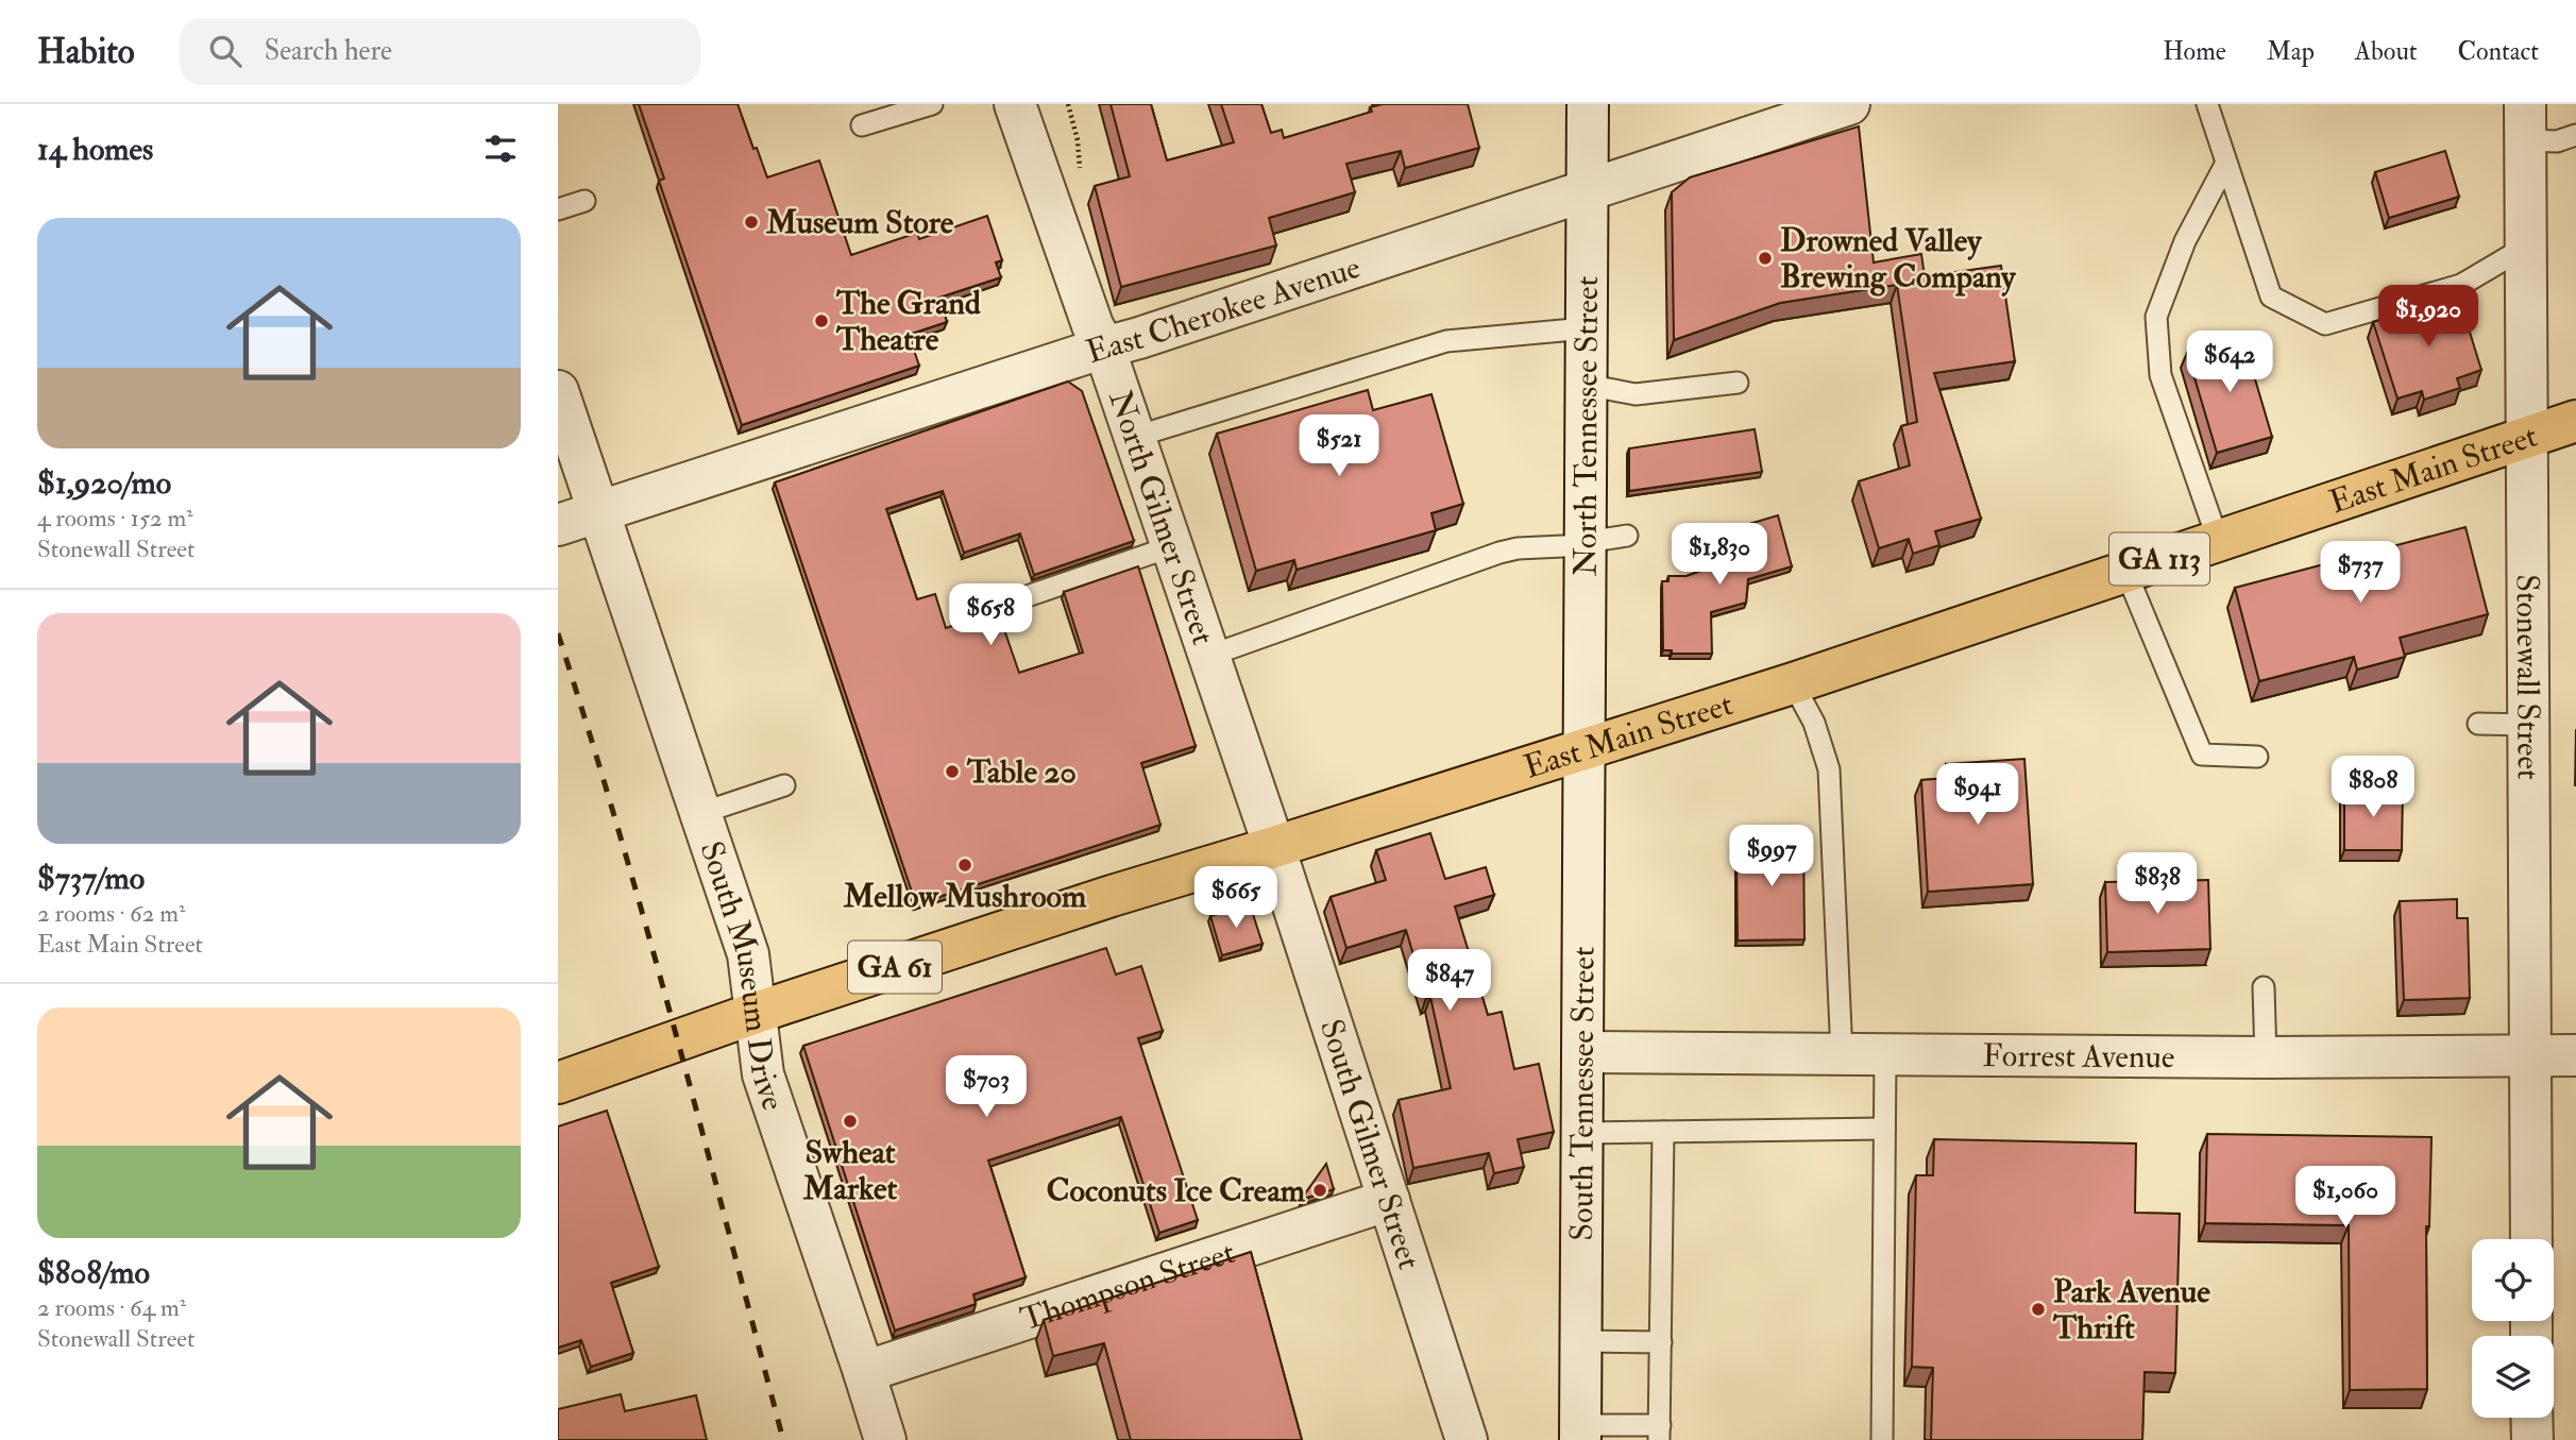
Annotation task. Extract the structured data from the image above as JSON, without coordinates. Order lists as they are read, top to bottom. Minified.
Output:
{"streets":{"main road":["East Main Street","GA 113","GA 61"],"street":["East Cherokee Avenue","North Tennessee Street","North Gilmer Street","Stonewall Street","South Museum Drive","Forrest Avenue","South Tennessee Street","South Gilmer Street","Thompson Street"]},"crossings":[["East Cherokee Avenue","North Tennessee Street"],["East Cherokee Avenue","North Gilmer Street"],["East Cherokee Avenue","South Museum Drive"],["North Tennessee Street","East Main Street"],["North Tennessee Street","South Tennessee Street"],["East Main Street","North Gilmer Street"],["East Main Street","Stonewall Street"],["East Main Street","South Museum Drive"],["East Main Street","South Tennessee Street"],["East Main Street","South Gilmer Street"],["North Gilmer Street","South Gilmer Street"],["Stonewall Street","Forrest Avenue"],["South Museum Drive","Thompson Street"],["Forrest Avenue","South Tennessee Street"],["South Gilmer Street","Thompson Street"]],"places":["Museum Store","Drowned Valley Brewing Company","The Grand Theatre","Table 20","Mellow Mushroom","Swheat Market","Coconuts Ice Cream","Park Avenue Thrift"],"page":{"header":"Habito","search":"Search here","nav":["Home","Map","About","Contact"],"heading":"14 homes","list":[{"name":"$1,920/mo","note":"4 rooms · 152 m² · Stonewall Street"},{"name":"$737/mo","note":"2 rooms · 62 m² · East Main Street"},{"name":"$808/mo","note":"2 rooms · 64 m² · Stonewall Street"}],"price":["$1,920","$642","$521","$1,830","$737","$658","$808","$941","$997","$838","$665","$847","$703","$1,060"]}}
